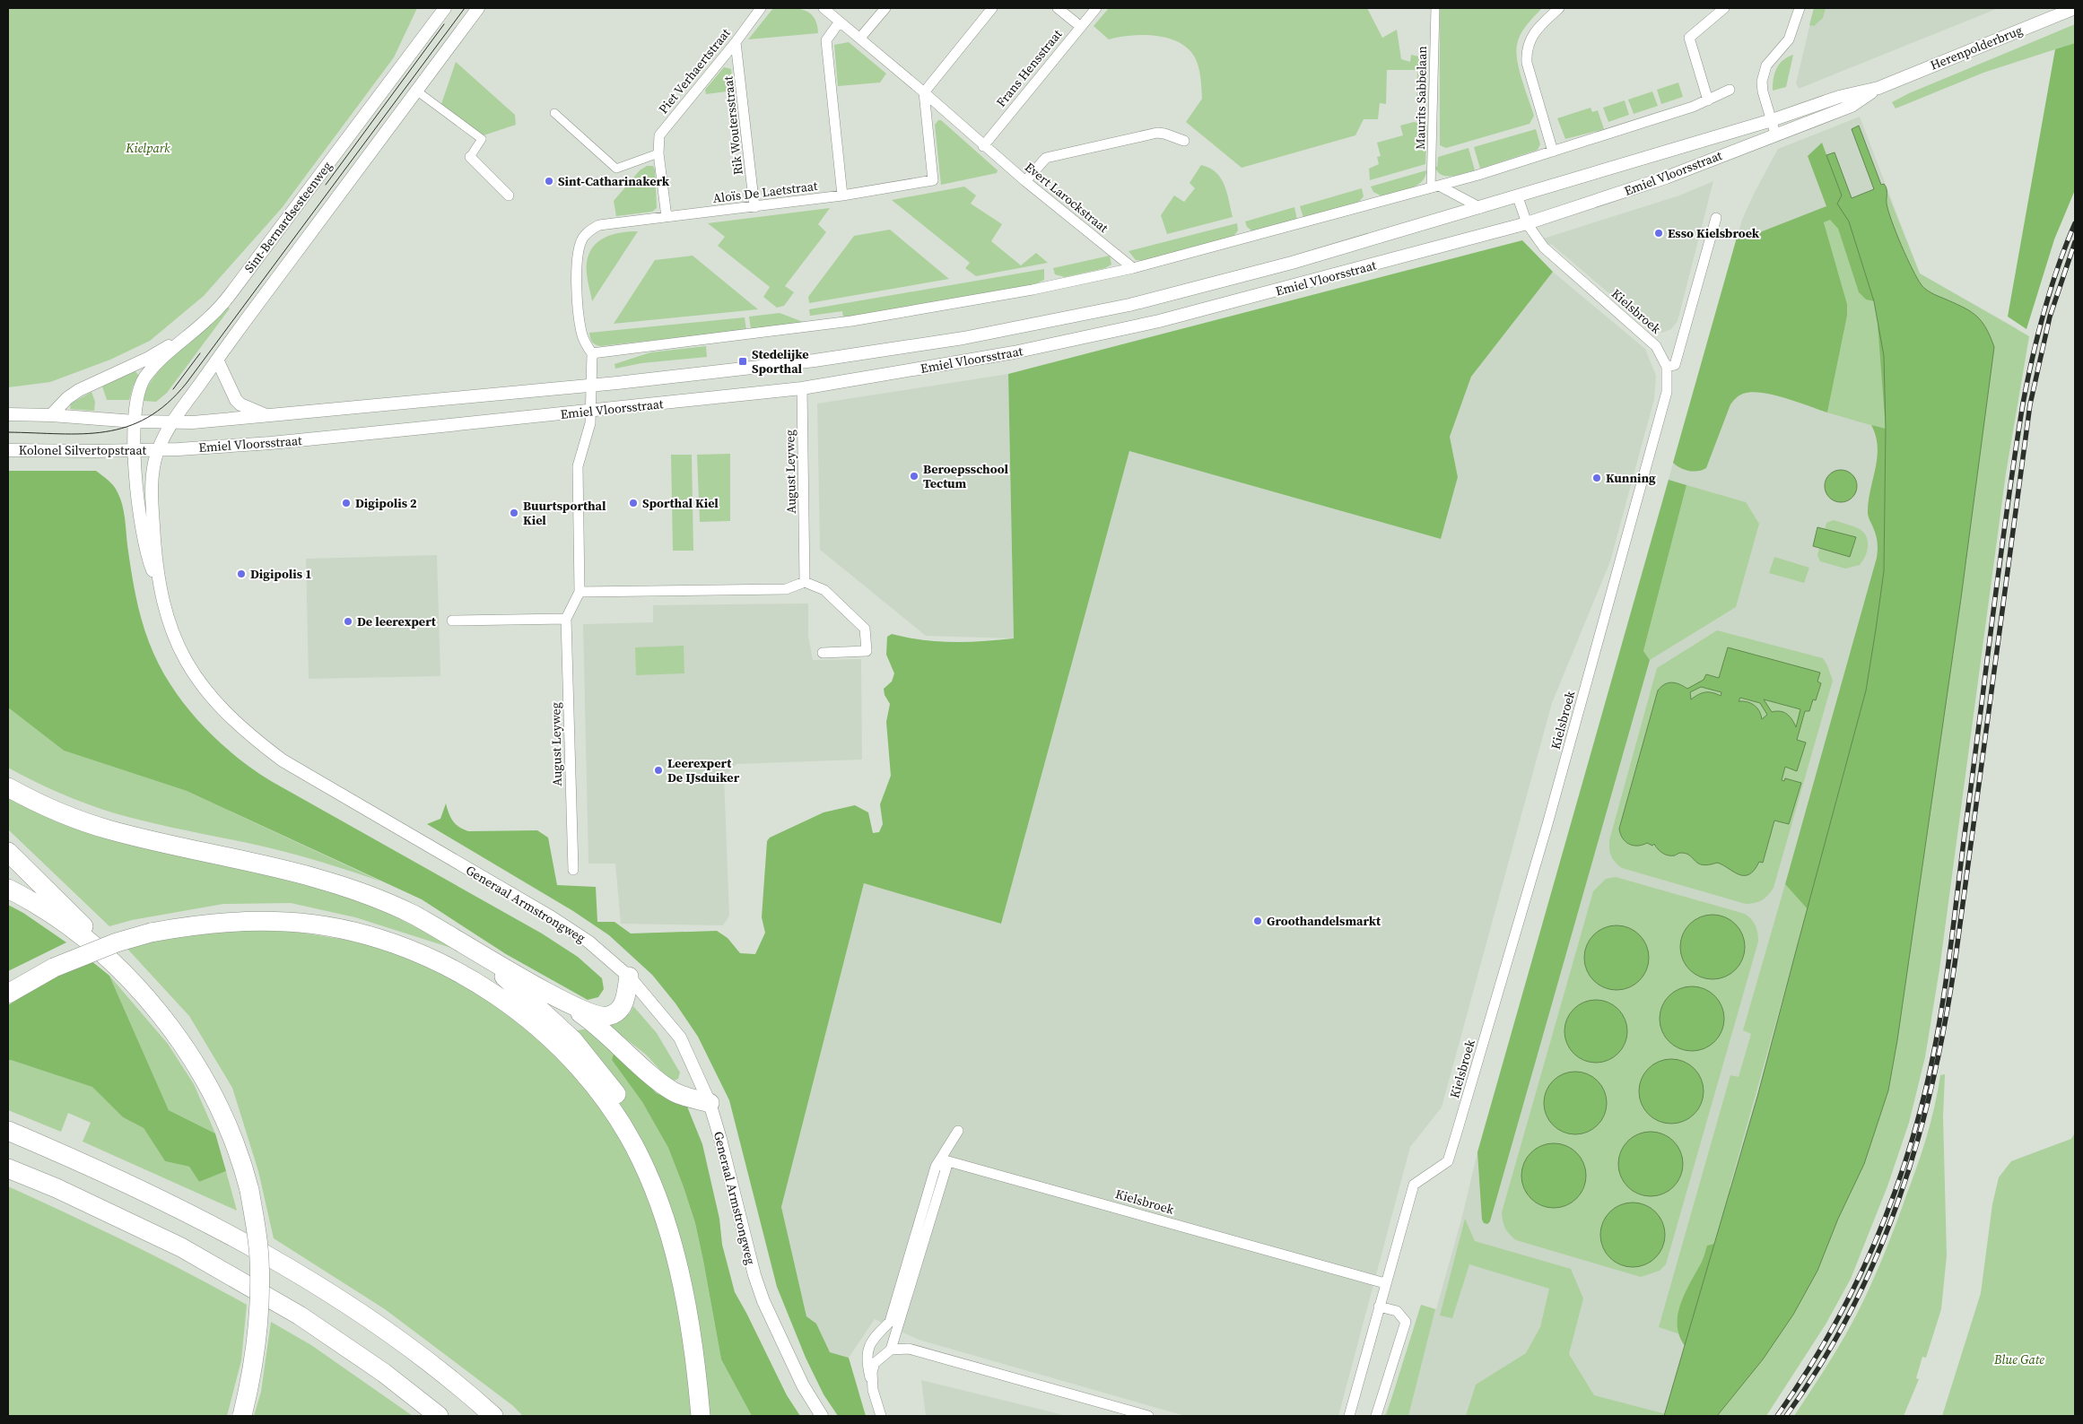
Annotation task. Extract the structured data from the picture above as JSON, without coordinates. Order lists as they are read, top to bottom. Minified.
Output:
{"streets":{"street":["Herenpolderbrug","Frans Hensstraat","Piet Verhaertstraat","Maurits Sabbelaan","Rik Woutersstraat","Emiel Vloorsstraat","Aloïs De Laetstraat","Evert Larockstraat","Sint-Bernardsesteenweg","Kielsbroek","Kolonel Silvertopstraat","August Leyweg","Generaal Armstrongweg"]},"crossings":[["Herenpolderbrug","Emiel Vloorsstraat"],["Frans Hensstraat","Evert Larockstraat"],["Piet Verhaertstraat","Rik Woutersstraat"],["Piet Verhaertstraat","Aloïs De Laetstraat"],["Rik Woutersstraat","Aloïs De Laetstraat"],["Emiel Vloorsstraat","Aloïs De Laetstraat"],["Emiel Vloorsstraat","Sint-Bernardsesteenweg"],["Emiel Vloorsstraat","Kielsbroek"],["Emiel Vloorsstraat","Kolonel Silvertopstraat"],["Emiel Vloorsstraat","August Leyweg"],["Emiel Vloorsstraat","Generaal Armstrongweg"],["Aloïs De Laetstraat","Evert Larockstraat"],["Sint-Bernardsesteenweg","Kolonel Silvertopstraat"],["Sint-Bernardsesteenweg","Generaal Armstrongweg"],["Kolonel Silvertopstraat","Generaal Armstrongweg"]],"parks":["Kielpark","Blue Gate"],"places":{"other":["Sint-Catharinakerk","Esso Kielsbroek","Beroepsschool Tectum","Kunning","Digipolis 2","Sporthal Kiel","Buurtsporthal Kiel","Digipolis 1","De leerexpert","Leerexpert De IJsduiker","Groothandelsmarkt"],"transit":["Stedelijke Sporthal"]}}
